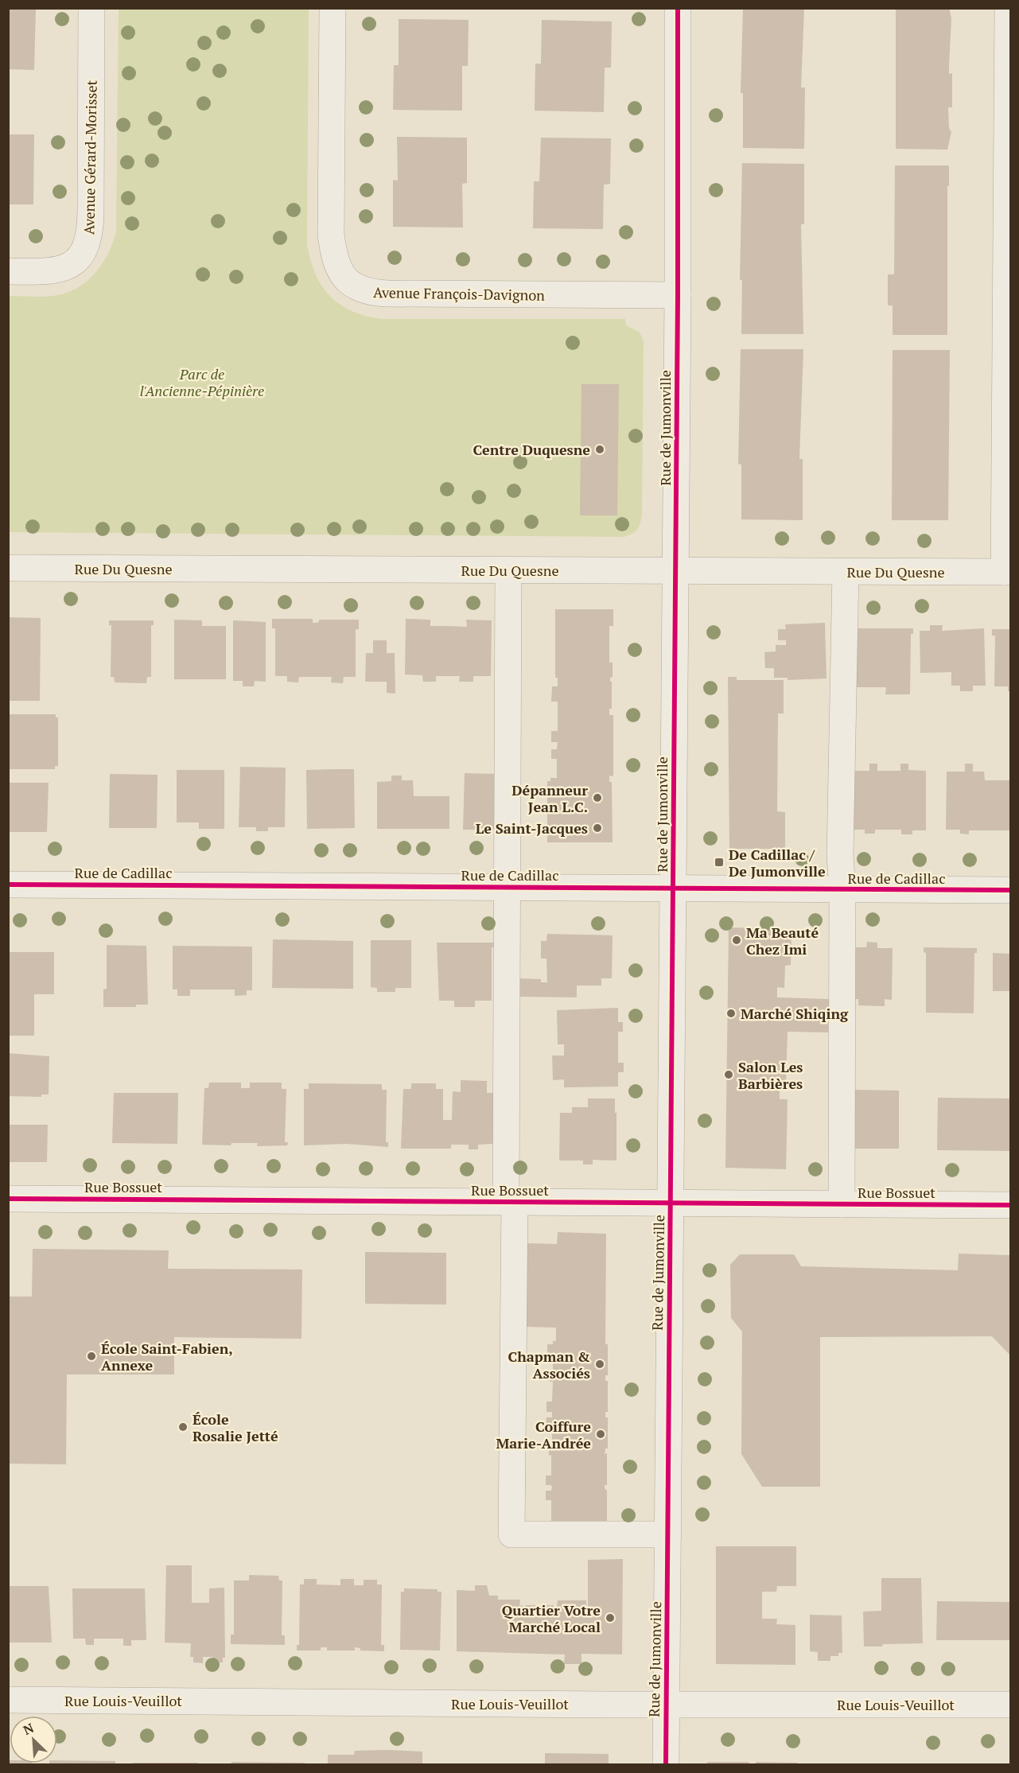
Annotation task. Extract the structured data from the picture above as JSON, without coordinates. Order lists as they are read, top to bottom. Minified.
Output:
{"streets":{"street":["Avenue Gérard-Morisset","Avenue François-Davignon","Rue de Jumonville","Rue Du Quesne","Rue de Cadillac","Rue Bossuet","Rue Louis-Veuillot"]},"crossings":[["Avenue François-Davignon","Rue de Jumonville"],["Rue de Jumonville","Rue Du Quesne"],["Rue de Jumonville","Rue de Cadillac"],["Rue de Jumonville","Rue Bossuet"],["Rue de Jumonville","Rue Louis-Veuillot"]],"parks":["Parc de l'Ancienne-Pépinière"],"places":{"other":["Centre Duquesne","Dépanneur Jean L.C.","Le Saint-Jacques","Ma Beauté Chez Imi","Marché Shiqing","Salon Les Barbières","École Saint-Fabien, Annexe","Chapman & Associés","École Rosalie Jetté","Coiffure Marie-Andrée","Quartier Votre Marché Local"],"transit":["De Cadillac / De Jumonville"]},"north":"top left"}
